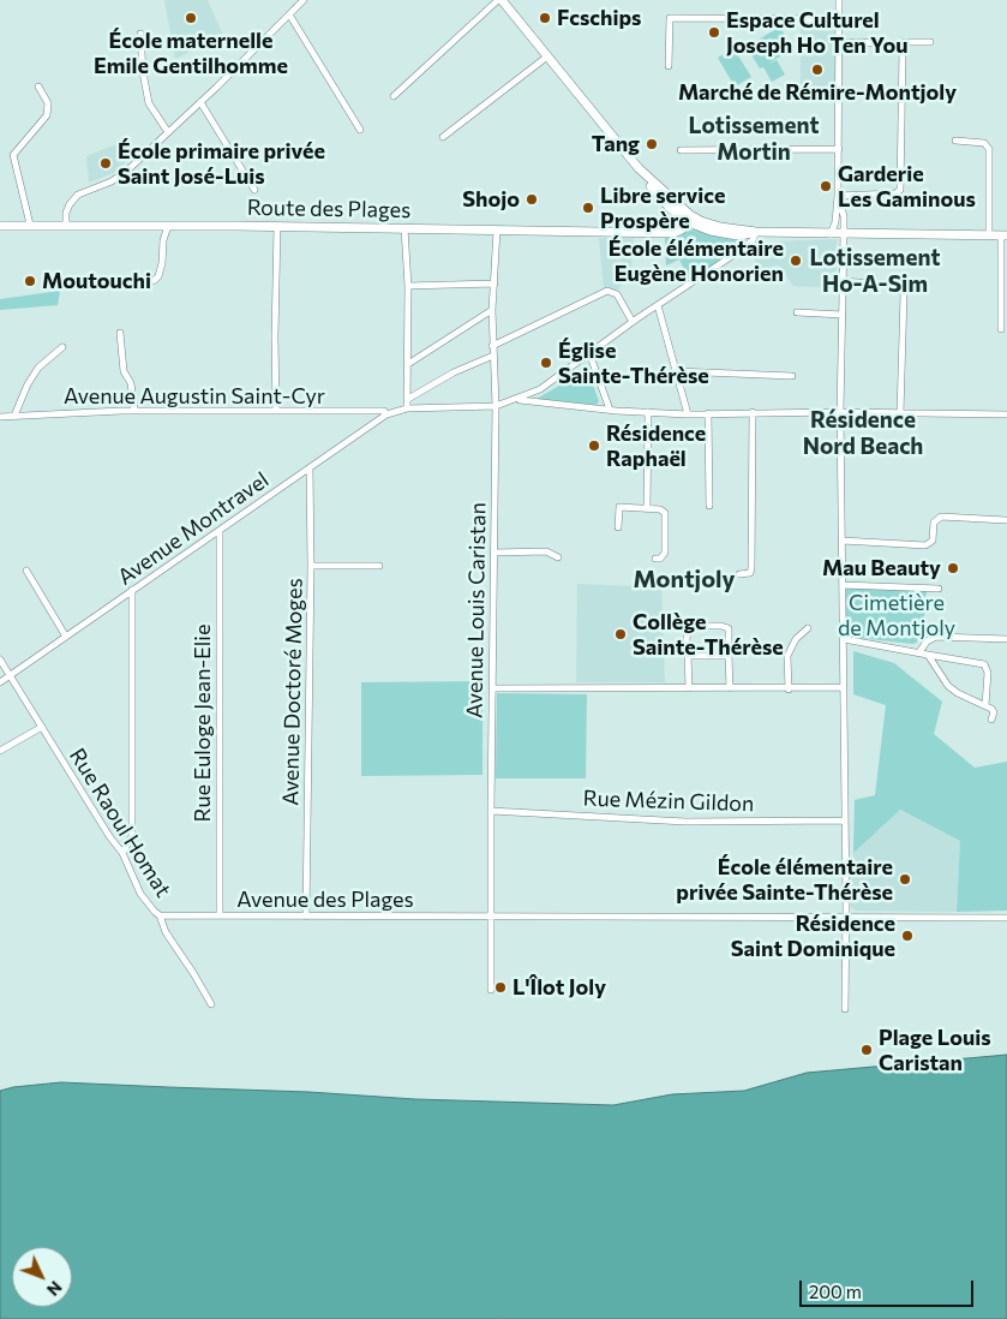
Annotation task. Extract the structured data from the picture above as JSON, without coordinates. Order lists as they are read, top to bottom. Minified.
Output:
{"streets":{"street":["Route des Plages","Avenue Augustin Saint-Cyr","Avenue Montravel","Avenue Louis Caristan","Avenue Doctoré Moges","Rue Euloge Jean-Elie","Rue Mézin Gildon","Rue Raoul Homat","Avenue des Plages"]},"crossings":[["Route des Plages","Avenue Louis Caristan"],["Avenue Augustin Saint-Cyr","Avenue Montravel"],["Avenue Montravel","Avenue Louis Caristan"],["Avenue Montravel","Avenue Doctoré Moges"],["Avenue Montravel","Rue Euloge Jean-Elie"],["Avenue Montravel","Rue Raoul Homat"],["Avenue Louis Caristan","Rue Mézin Gildon"],["Avenue Louis Caristan","Avenue des Plages"],["Avenue Doctoré Moges","Avenue des Plages"],["Rue Euloge Jean-Elie","Avenue des Plages"],["Rue Raoul Homat","Avenue des Plages"]],"districts":["Lotissement Mortin","Lotissement Ho-A-Sim","Résidence Nord Beach","Montjoly"],"parks":["Cimetière de Montjoly"],"places":["École maternelle Emile Gentilhomme","Fcschips","Espace Culturel Joseph Ho Ten You","Marché de Rémire-Montjoly","Tang","École primaire privée Saint José-Luis","Garderie Les Gaminous","Shojo","Libre service Prospère","École élémentaire Eugène Honorien","Moutouchi","Église Sainte-Thérèse","Résidence Raphaël","Mau Beauty","Collège Sainte-Thérèse","École élémentaire privée Sainte-Thérèse","Résidence Saint Dominique","L'Îlot Joly","Plage Louis Caristan"],"scale_bar":"200 m","north":"bottom right"}
